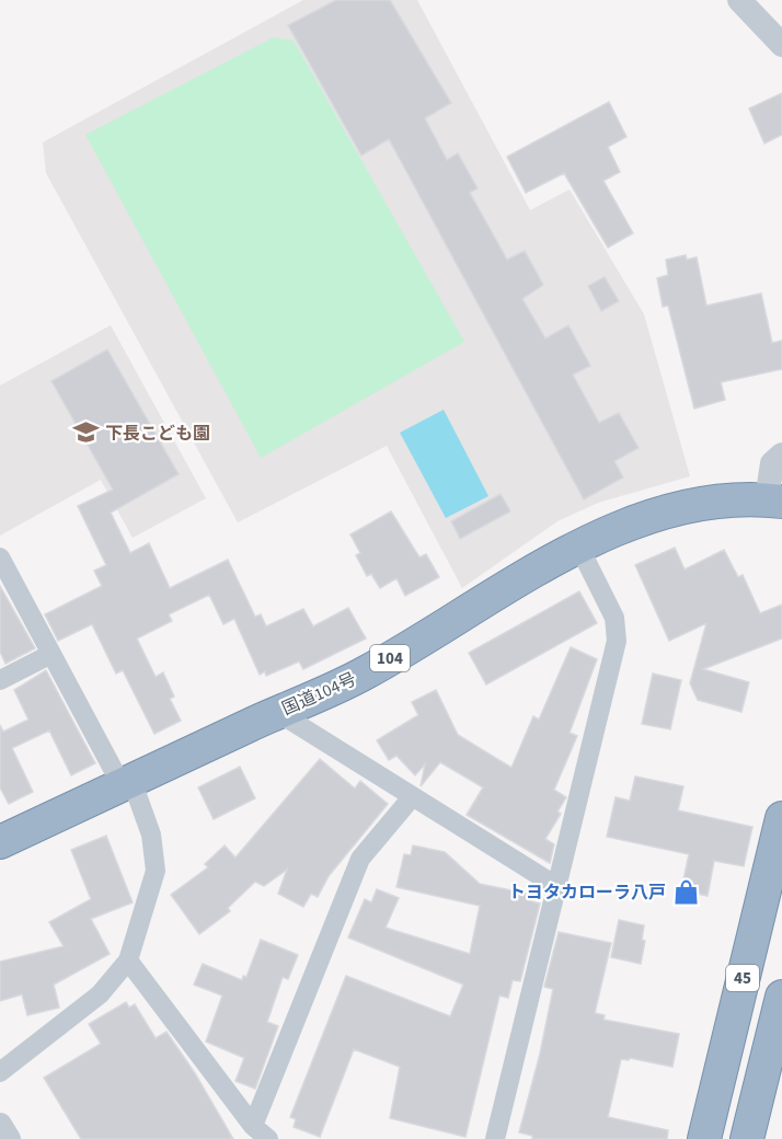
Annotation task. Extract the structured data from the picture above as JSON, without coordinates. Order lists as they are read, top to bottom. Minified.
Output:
{"streets":{"highway":["104","国道104号","45"]},"places":{"school or university":["下長こども園"],"shop":["トヨタカローラ八戸"]}}
